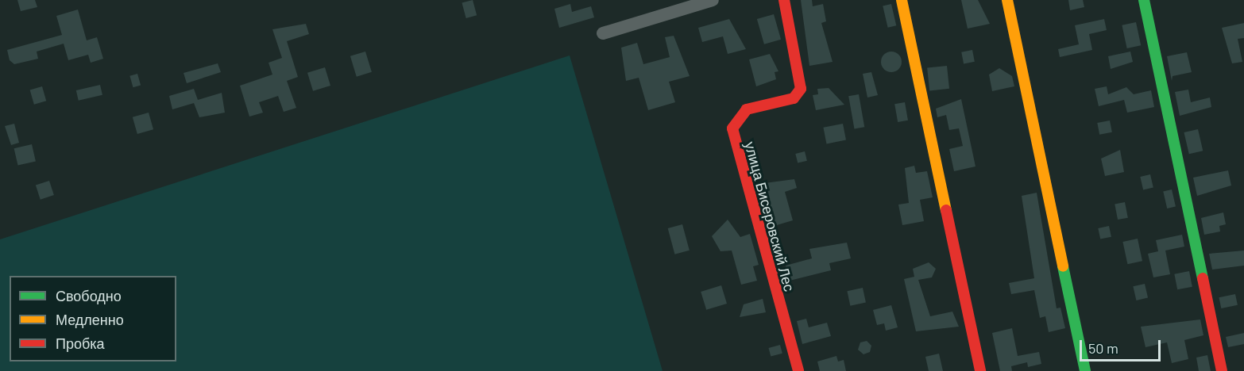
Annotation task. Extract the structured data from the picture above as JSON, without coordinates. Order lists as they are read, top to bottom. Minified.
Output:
{"streets":{"street":["улица Бисеровский Лес"]},"legend":["Свободно","Медленно","Пробка"],"scale_bar":"50 m"}
